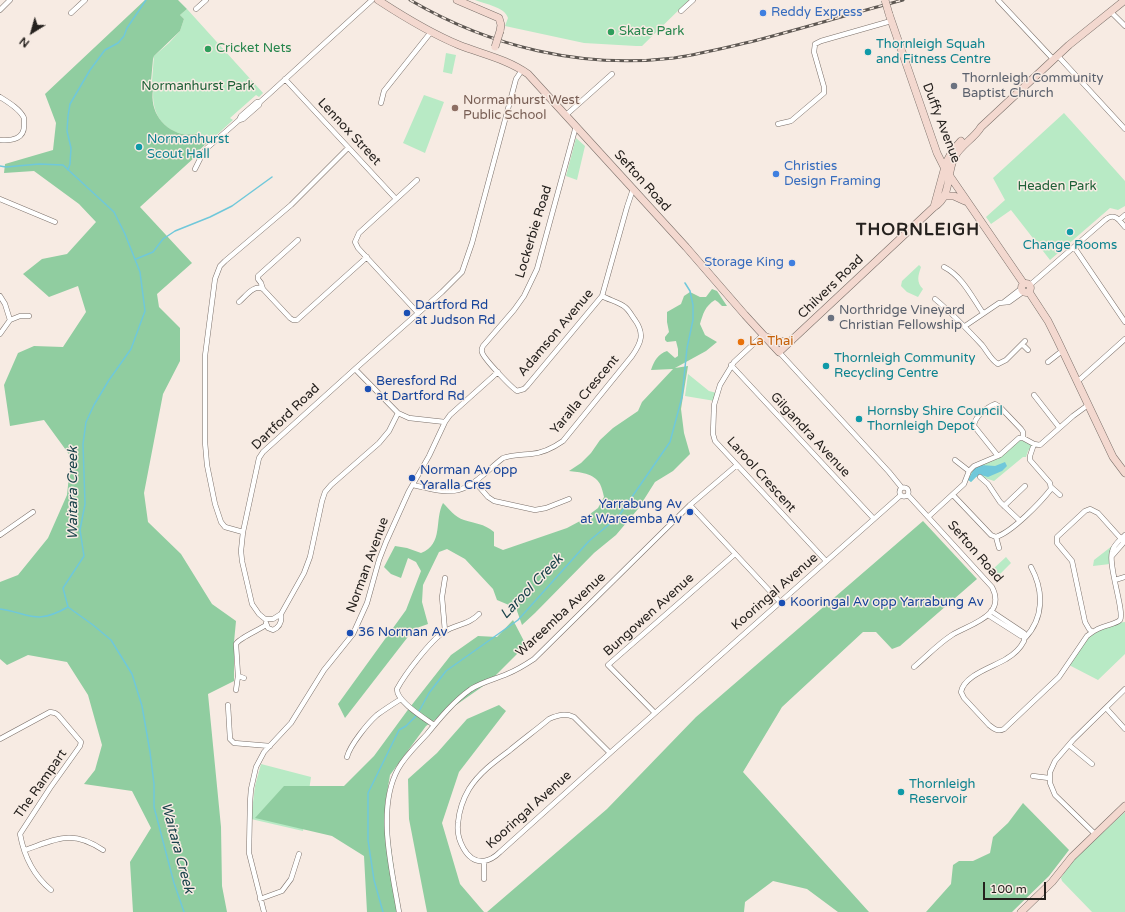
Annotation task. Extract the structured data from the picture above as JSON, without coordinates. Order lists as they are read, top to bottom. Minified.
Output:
{"streets":{"main road":["Duffy Avenue","Sefton Road","Chilvers Road"],"street":["Lennox Street","Lockerbie Road","Adamson Avenue","Yaralla Crescent","Dartford Road","Gilgandra Avenue","Larool Crescent","Norman Avenue","Kooringal Avenue","Wareemba Avenue","Bungowen Avenue","The Rampart"]},"crossings":[["Duffy Avenue","Chilvers Road"],["Sefton Road","Lockerbie Road"],["Sefton Road","Chilvers Road"],["Sefton Road","Adamson Avenue"],["Sefton Road","Dartford Road"],["Sefton Road","Larool Crescent"],["Sefton Road","Kooringal Avenue"],["Lockerbie Road","Adamson Avenue"],["Lockerbie Road","Norman Avenue"],["Adamson Avenue","Yaralla Crescent"],["Adamson Avenue","Norman Avenue"],["Yaralla Crescent","Norman Avenue"],["Gilgandra Avenue","Larool Crescent"],["Gilgandra Avenue","Kooringal Avenue"],["Larool Crescent","Kooringal Avenue"],["Larool Crescent","Wareemba Avenue"],["Kooringal Avenue","Bungowen Avenue"]],"districts":["THORNLEIGH"],"water":["Waitara Creek","Larool Creek"],"parks":["Normanhurst Park","Headen Park"],"places":["Reddy Express","Skate Park","Cricket Nets","Thornleigh Squah and Fitness Centre","Thornleigh Community Baptist Church","Normanhurst West Public School","Normanhurst Scout Hall","Christies Design Framing","Change Rooms","Storage King","Dartford Rd at Judson Rd","Northridge Vineyard Christian Fellowship","La Thai","Thornleigh Community Recycling Centre","Beresford Rd at Dartford Rd","Hornsby Shire Council Thornleigh Depot","Norman Av opp Yaralla Cres","Yarrabung Av at Wareemba Av","Kooringal Av opp Yarrabung Av","36 Norman Av","Thornleigh Reservoir"],"scale_bar":"100 m","north":"bottom left"}
